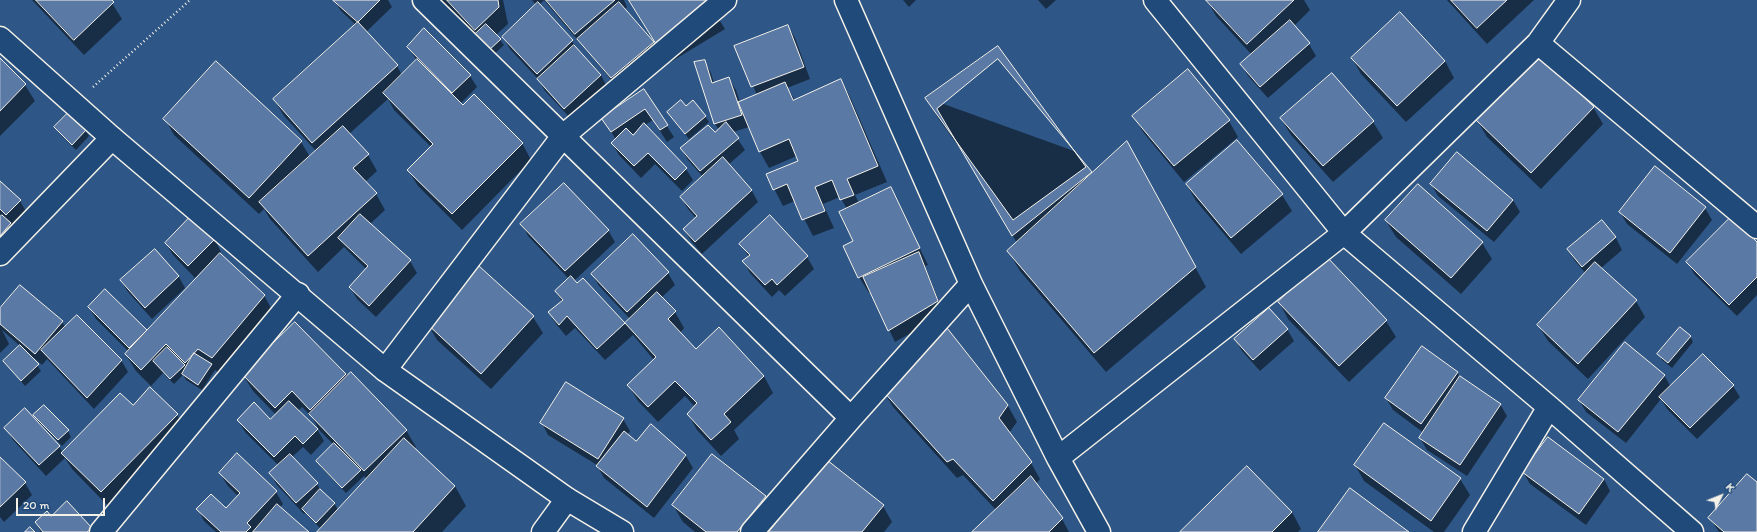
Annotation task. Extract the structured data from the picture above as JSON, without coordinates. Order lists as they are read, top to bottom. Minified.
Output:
{"scale_bar":"20 m","north":"top right"}
